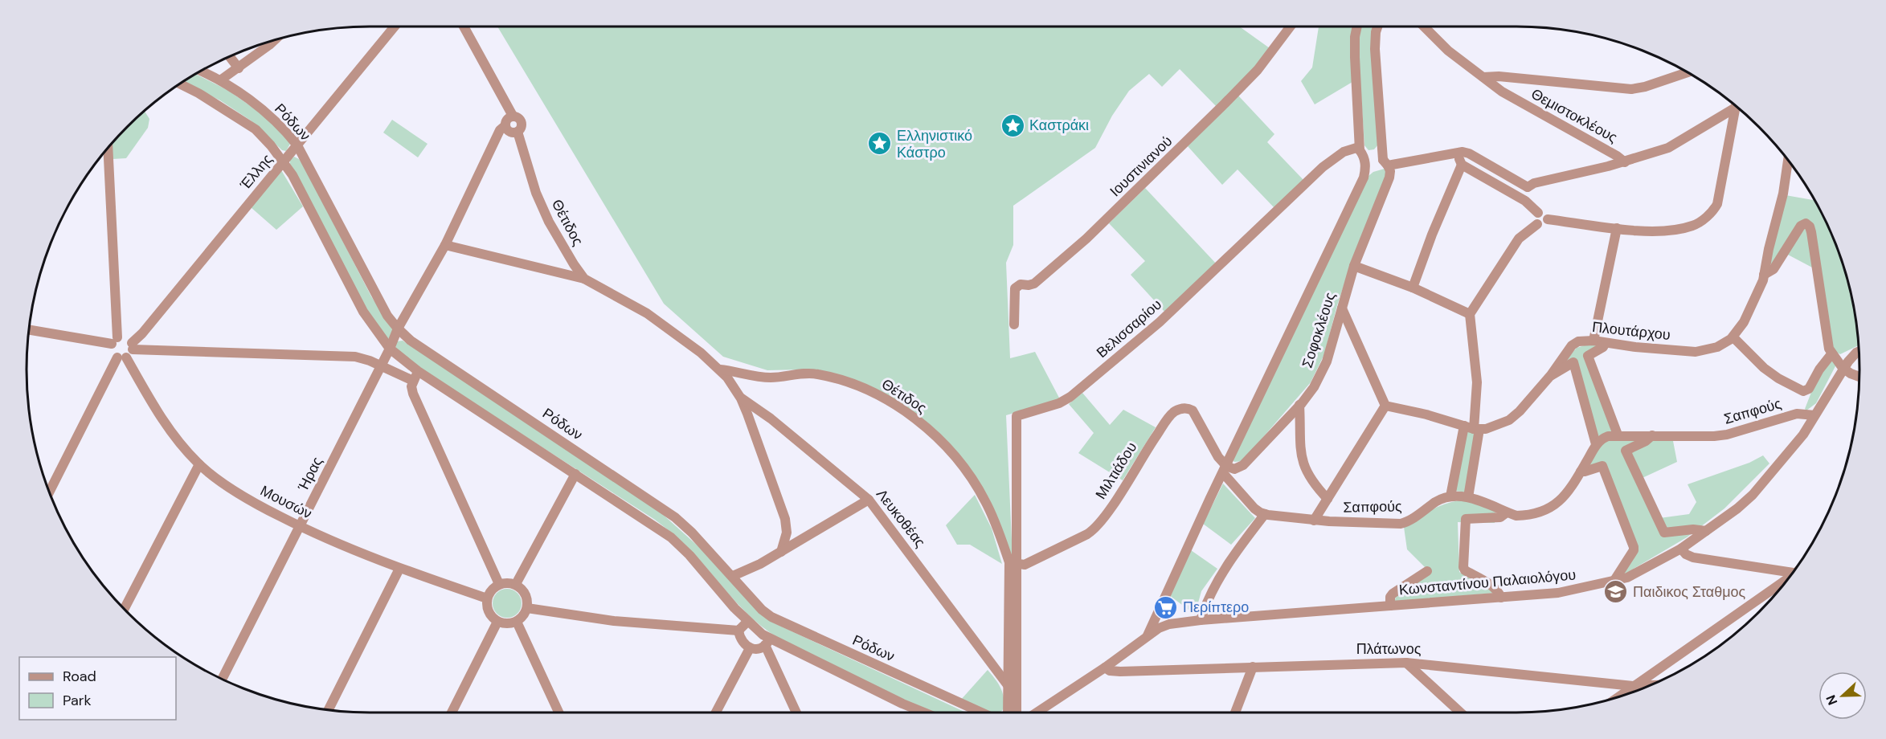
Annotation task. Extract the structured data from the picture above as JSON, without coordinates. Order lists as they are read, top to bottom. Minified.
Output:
{"streets":{"street":["Θεμιστοκλέους","Ρόδων","Ιουστινιανού","Έλλης","Θέτιδος","Βελισσαρίου","Σοφοκλέους","Πλουτάρχου","Σαπφούς","Μιλτιάδου","Ήρας","Μουσών","Λευκοθέας","Κωνσταντίνου Παλαιολόγου","Πλάτωνος"]},"crossings":[["Ρόδων","Έλλης"],["Ρόδων","Ήρας"],["Έλλης","Μουσών"],["Θέτιδος","Βελισσαρίου"],["Θέτιδος","Μιλτιάδου"],["Θέτιδος","Ήρας"],["Θέτιδος","Λευκοθέας"],["Βελισσαρίου","Μιλτιάδου"],["Σοφοκλέους","Μιλτιάδου"],["Σοφοκλέους","Κωνσταντίνου Παλαιολόγου"],["Σαπφούς","Μιλτιάδου"],["Σαπφούς","Κωνσταντίνου Παλαιολόγου"],["Ήρας","Μουσών"],["Κωνσταντίνου Παλαιολόγου","Πλάτωνος"]],"places":{"place":["Καστράκι","Ελληνιστικό Κάστρο"],"school or university":["Παιδικος Σταθμος"],"supermarket":["Περίπτερο"]},"legend":["Road","Park"],"north":"left"}
